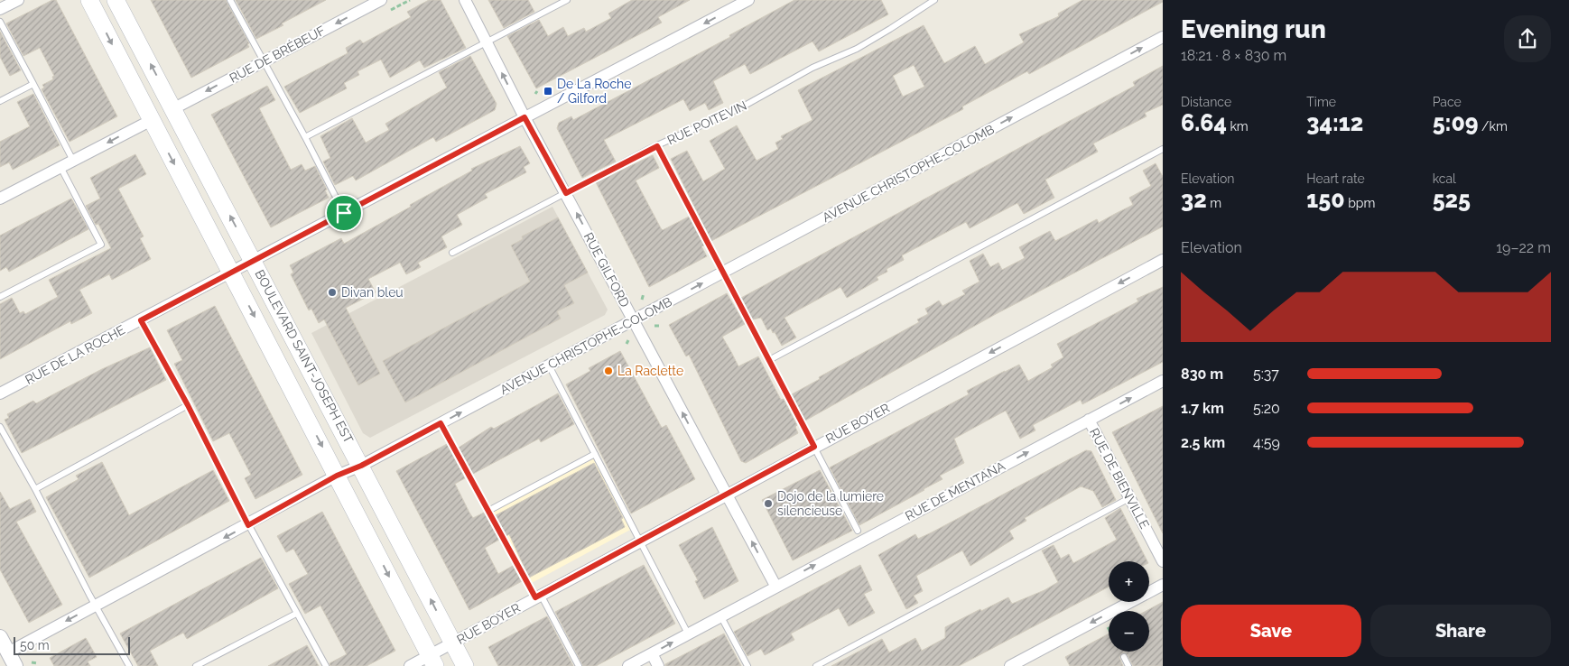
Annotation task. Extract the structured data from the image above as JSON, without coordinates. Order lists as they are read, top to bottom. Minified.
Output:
{"streets":{"main road":["BOULEVARD SAINT-JOSEPH EST"],"street":["RUE DE BRÉBEUF","AVENUE CHRISTOPHE-COLOMB","RUE GILFORD","RUE DE LA ROCHE","RUE BOYER","RUE DE BIENVILLE","RUE DE MENTANA"],"lane":["RUE POITEVIN"]},"crossings":[["RUE DE BRÉBEUF","BOULEVARD SAINT-JOSEPH EST"],["RUE POITEVIN","RUE GILFORD"],["AVENUE CHRISTOPHE-COLOMB","RUE GILFORD"],["AVENUE CHRISTOPHE-COLOMB","BOULEVARD SAINT-JOSEPH EST"],["RUE GILFORD","RUE DE LA ROCHE"],["RUE GILFORD","RUE BOYER"],["RUE GILFORD","RUE DE MENTANA"],["RUE DE LA ROCHE","BOULEVARD SAINT-JOSEPH EST"],["BOULEVARD SAINT-JOSEPH EST","RUE BOYER"],["RUE DE BIENVILLE","RUE DE MENTANA"]],"one_way":["RUE DE BRÉBEUF","RUE GILFORD","RUE BOYER","RUE DE MENTANA"],"places":{"transit":["De La Roche / Gilford"],"other":["Divan bleu","La Raclette","Dojo de la lumiere silencieuse"]},"scale_bar":"50 m","page":{"heading":["Evening run","18:21 · 8 × 830 m"],"stats":[["Distance","6.64 km"],["Time","34:12"],["Pace","5:09 /km"],["Elevation","32 m"],["Heart rate","150 bpm"],["kcal","525"]],"chart":["Elevation","19–22 m"],"list":[{"name":"830 m","note":"5:37"},{"name":"1.7 km","note":"5:20"},{"name":"2.5 km","note":"4:59"}],"map_buttons":["+","−"],"buttons":["Save","Share"],"scale":"50 m"}}
